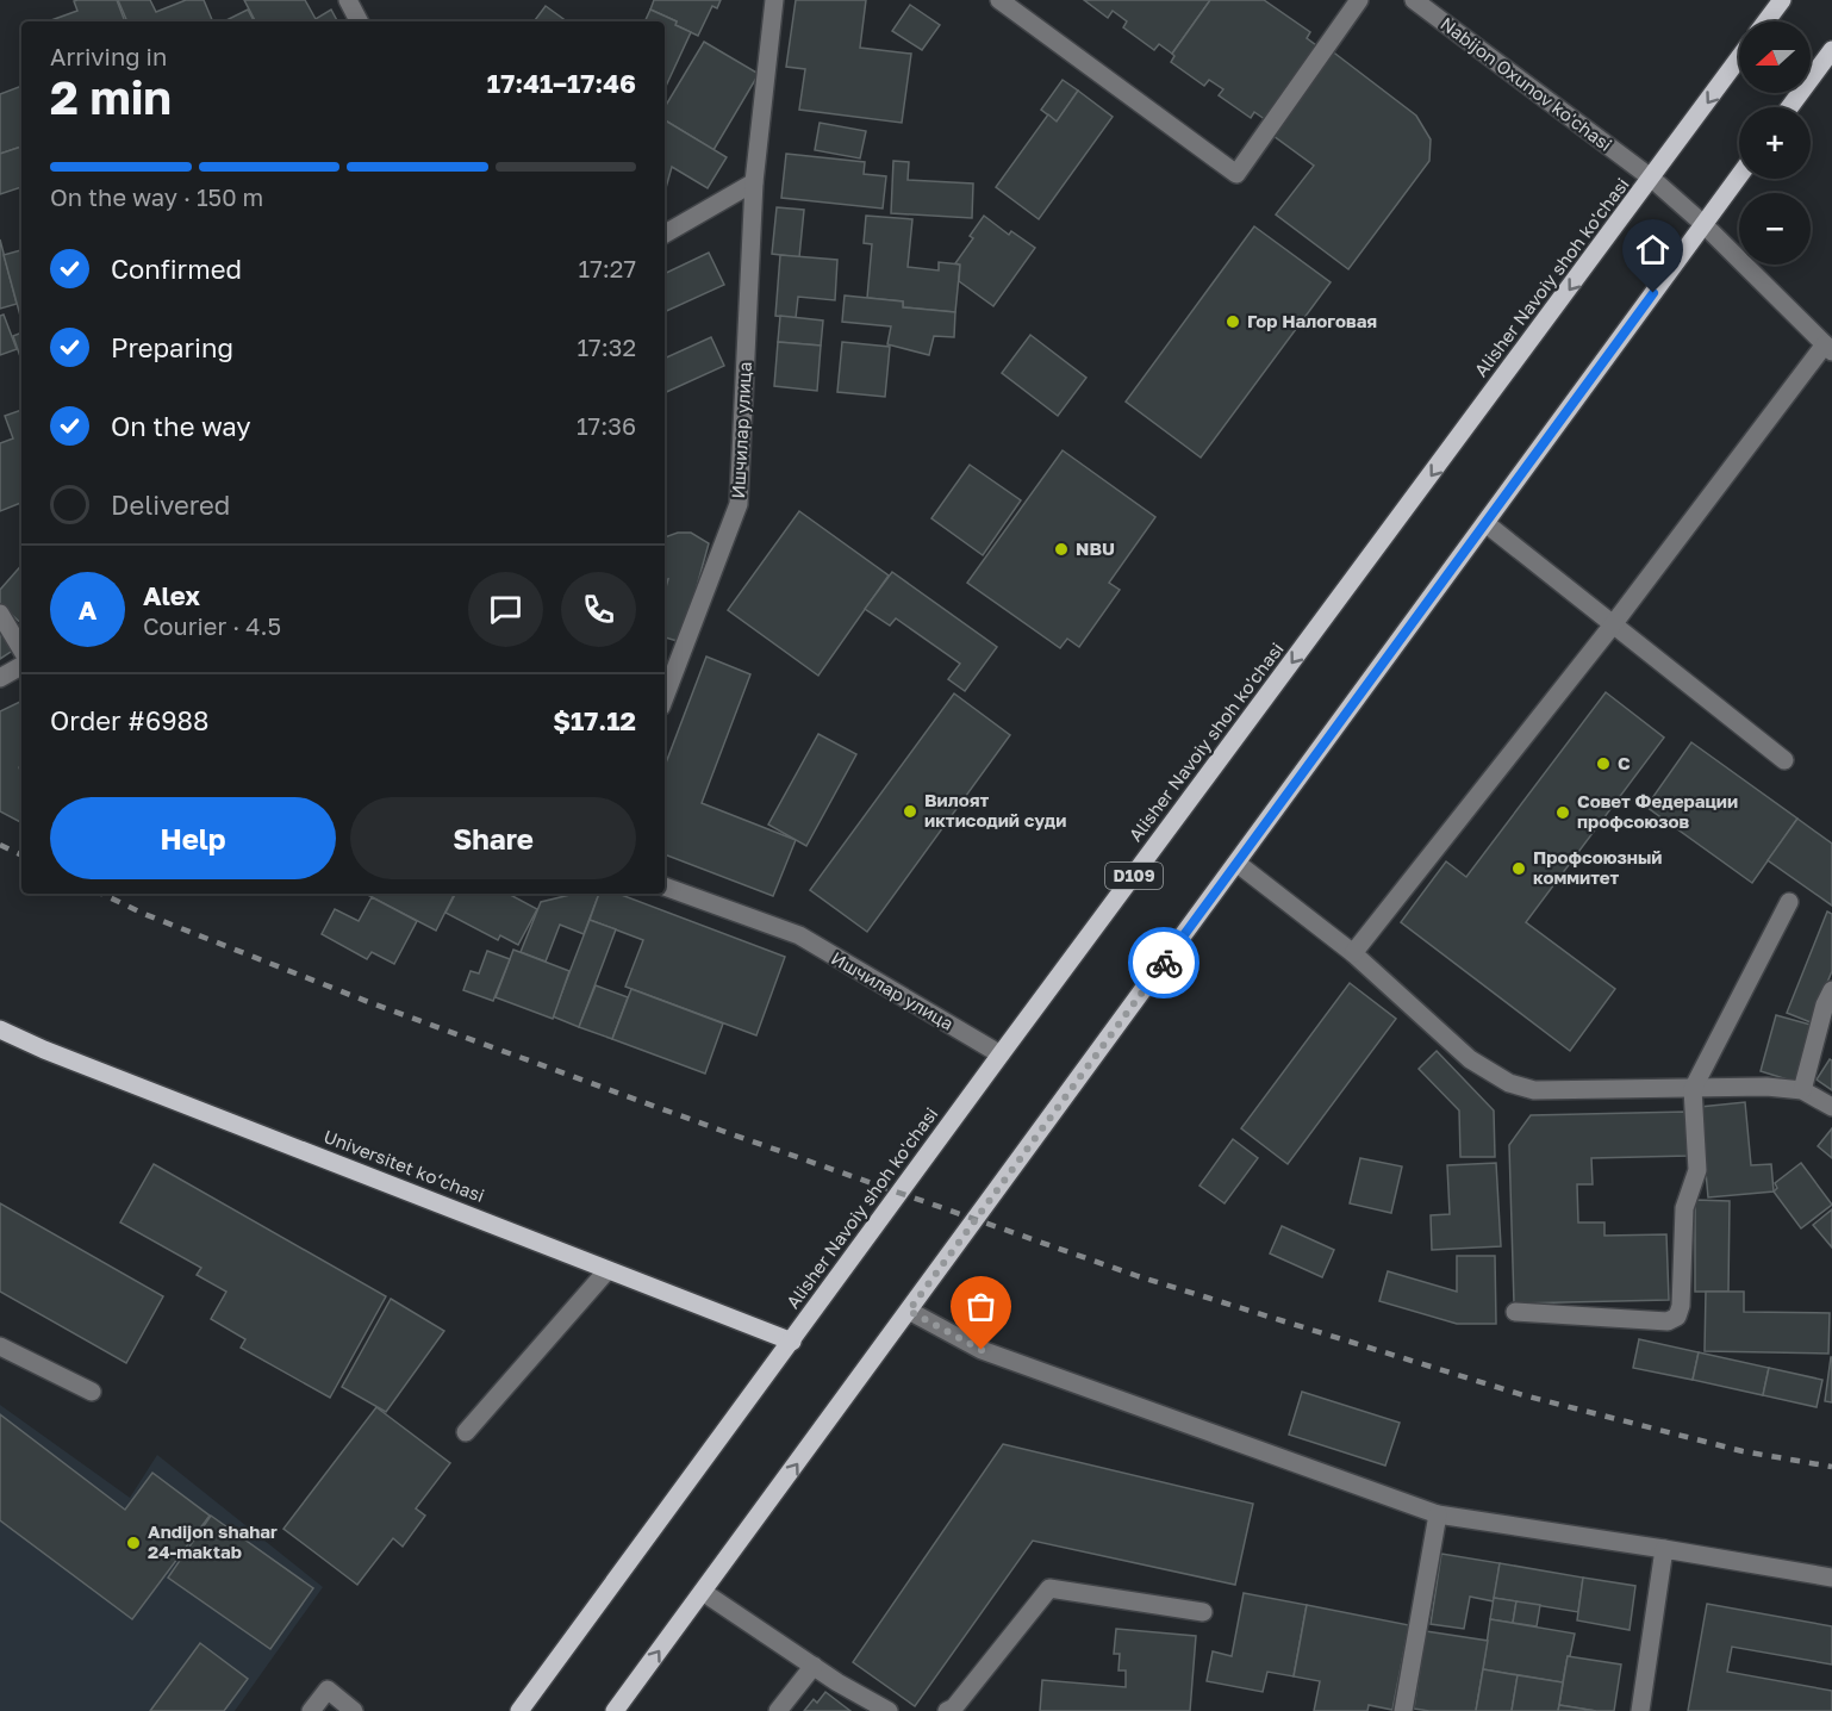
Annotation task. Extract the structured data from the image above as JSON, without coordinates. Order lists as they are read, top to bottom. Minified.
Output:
{"streets":{"main road":["Alisher Navoiy shoh ko'chasi","D109","Universitet kо‘chasi"],"street":["Nabijon Oxunov ko'chasi","Ишчилар улица"]},"crossings":[["Nabijon Oxunov ko'chasi","Alisher Navoiy shoh ko'chasi"],["Alisher Navoiy shoh ko'chasi","Ишчилар улица"],["Alisher Navoiy shoh ko'chasi","Universitet kо‘chasi"]],"places":["Гор Налоговая","NBU","С","Вилоят иктисодий суди","Совет Федерации профсоюзов","Профсоюзный коммитет","Andijon shahar 24-maktab"],"north":"left","page":{"map_buttons":["+","−"],"heading":["2 min","Arriving in","17:41–17:46"],"panel":["Alex","Courier · 4.5","Order #6988","$17.12"],"bar":"On the way · 150 m","list":[["Confirmed","17:27"],["Preparing","17:32"],["On the way","17:36"],"Delivered"],"round":"A","buttons":["Help","Share"]}}
